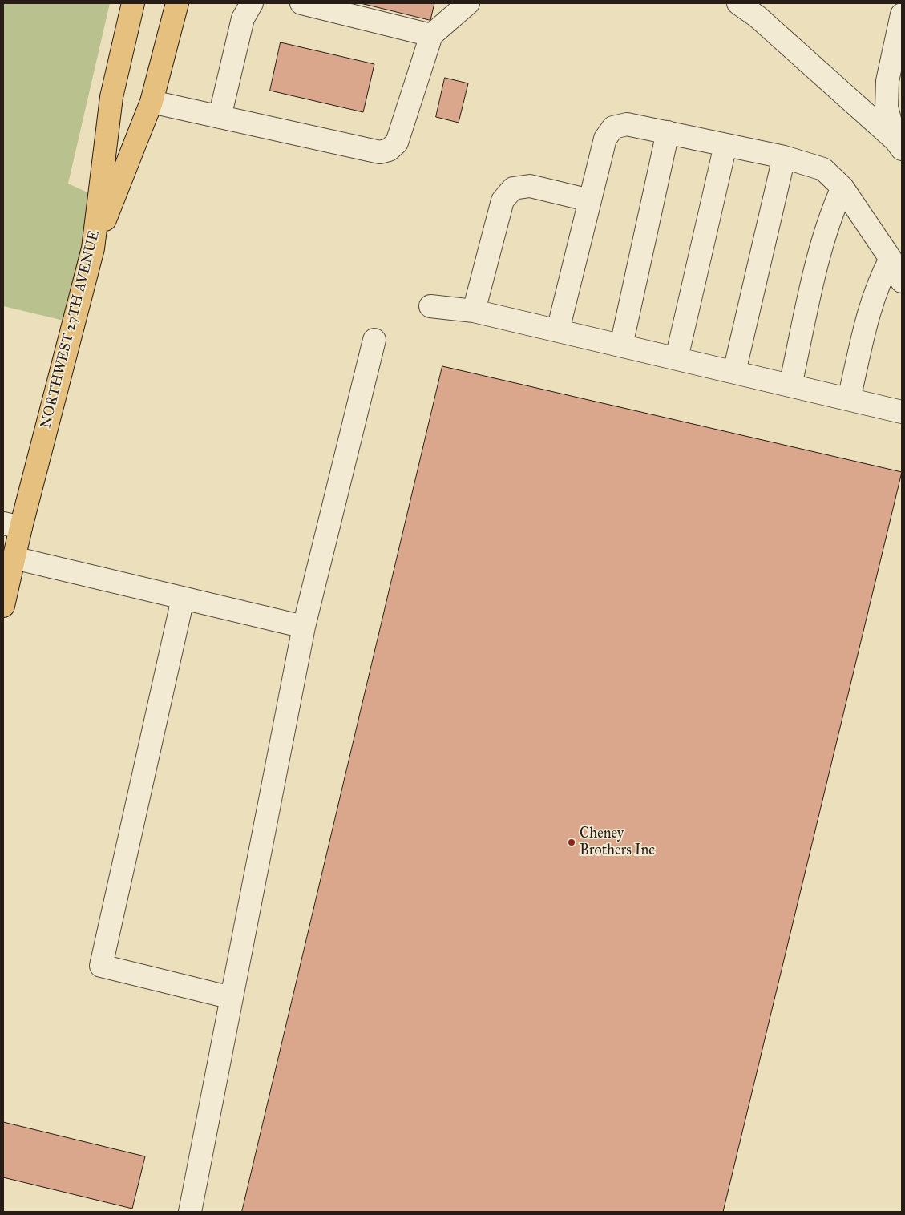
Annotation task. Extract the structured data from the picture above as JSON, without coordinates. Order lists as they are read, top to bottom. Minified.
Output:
{"streets":{"main road":["NORTHWEST 27TH AVENUE"]},"places":["Cheney Brothers Inc"]}
